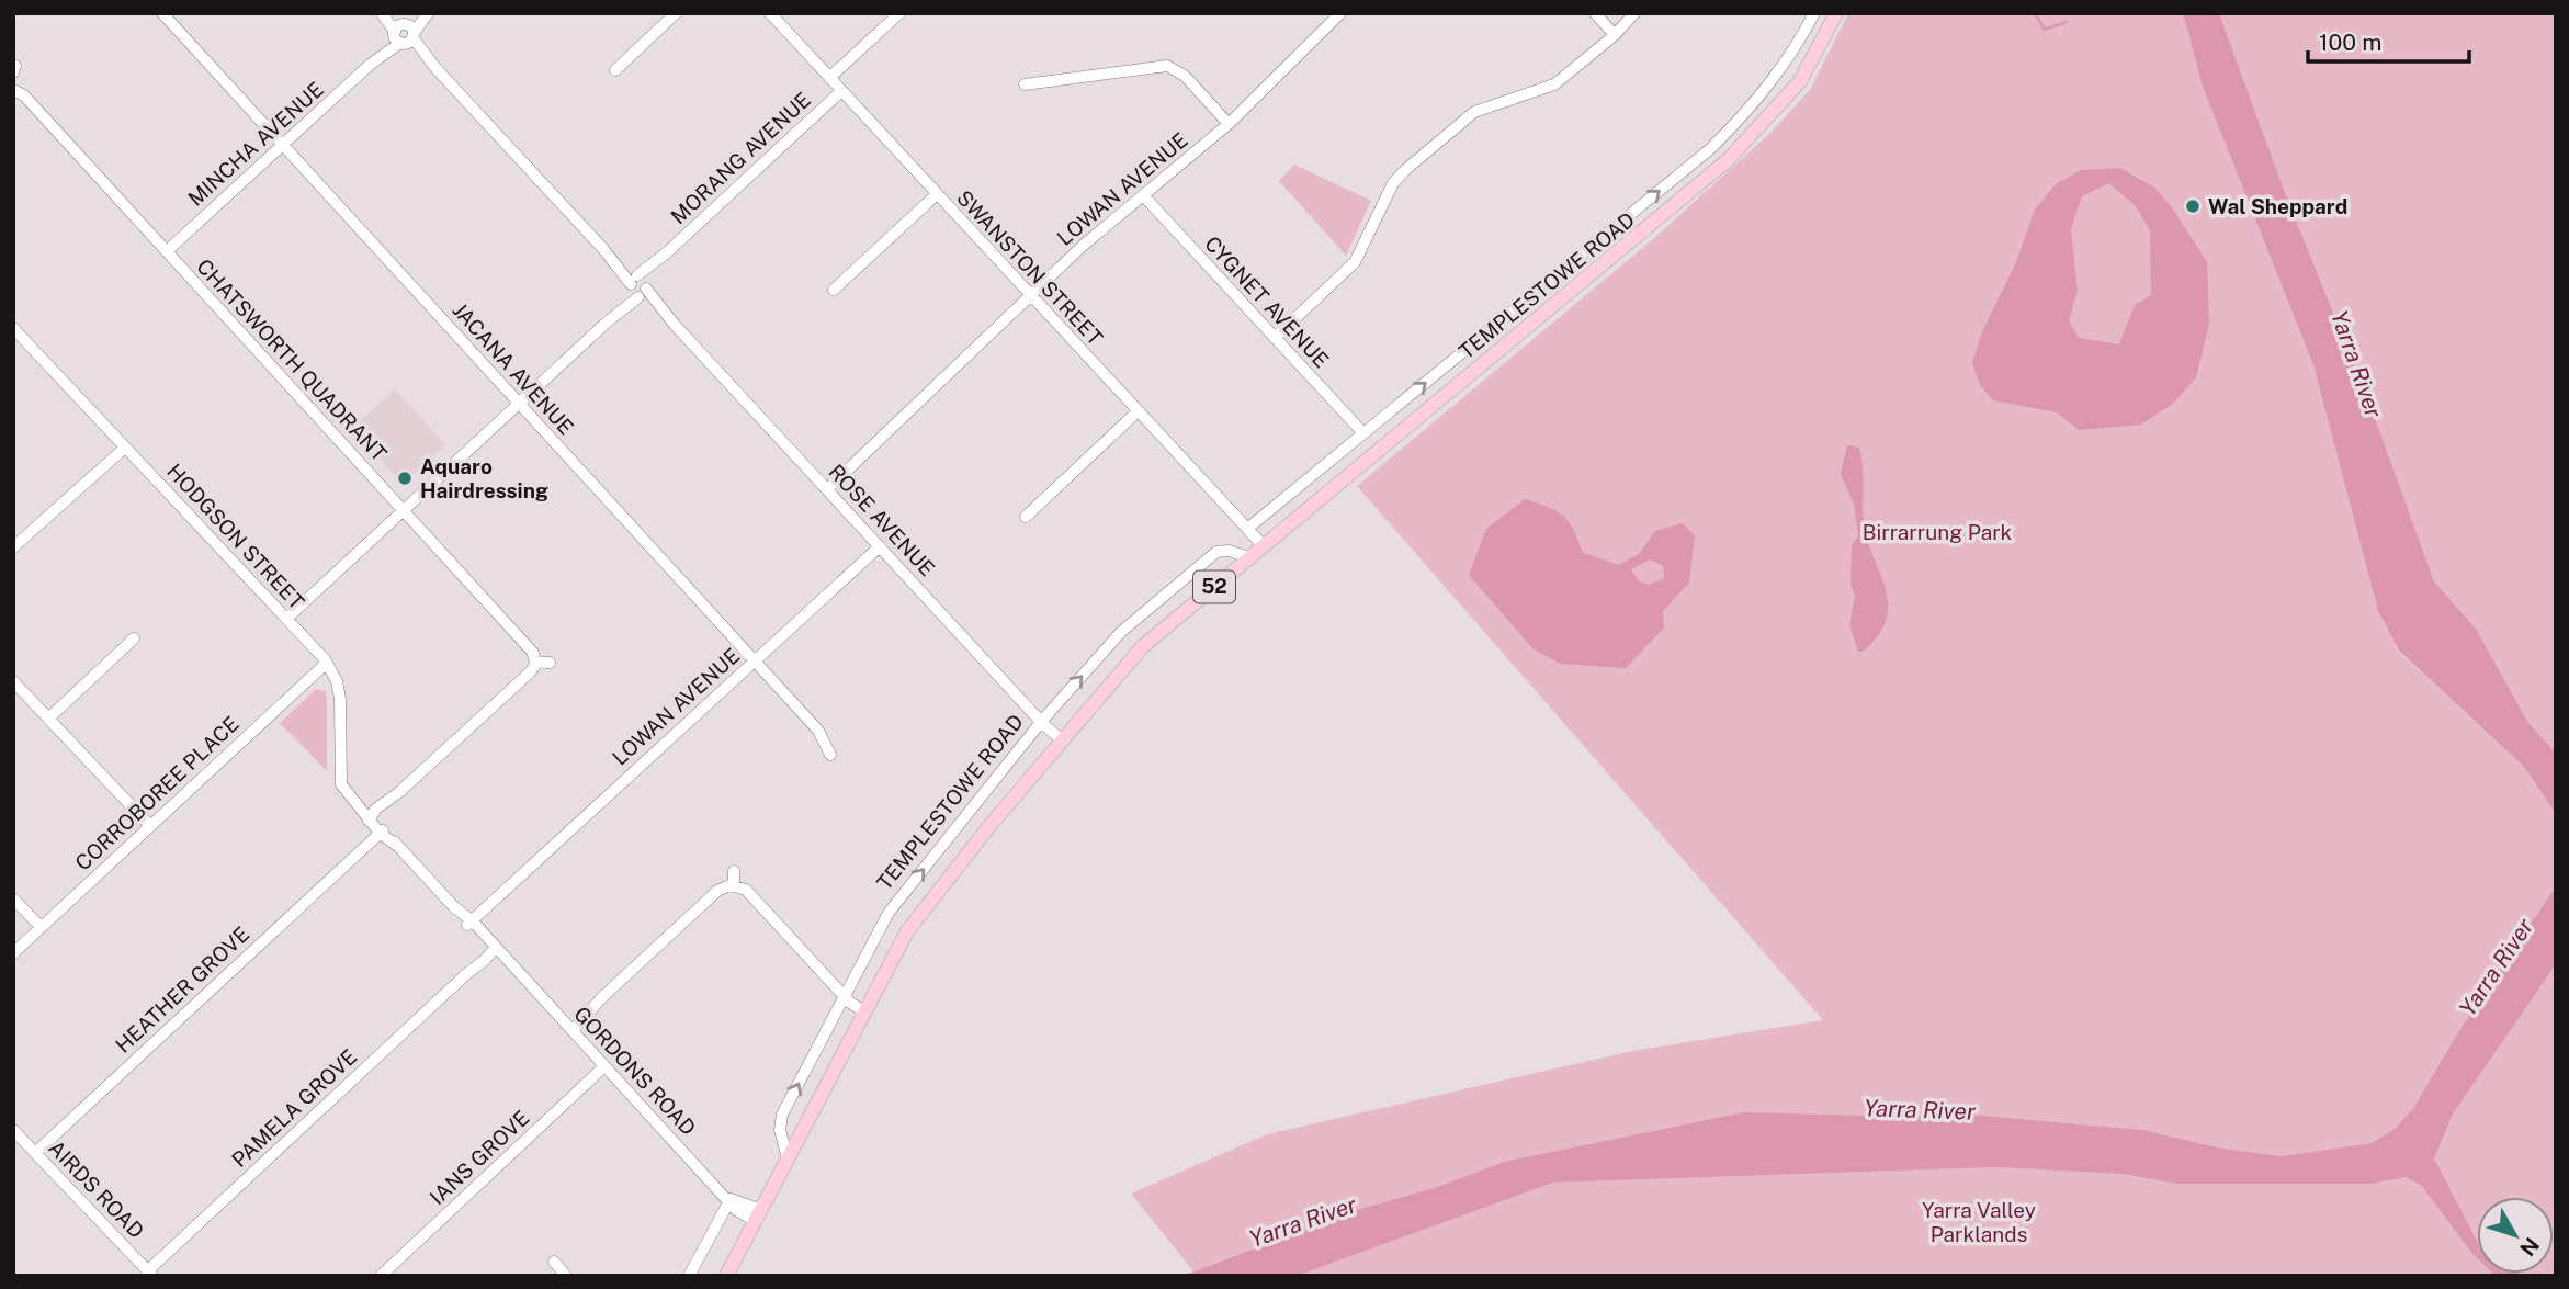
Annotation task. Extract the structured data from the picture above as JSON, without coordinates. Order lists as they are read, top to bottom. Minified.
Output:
{"streets":{"main road":["TEMPLESTOWE ROAD","52"],"street":["MINCHA AVENUE","MORANG AVENUE","LOWAN AVENUE","SWANSTON STREET","CYGNET AVENUE","CHATSWORTH QUADRANT","JACANA AVENUE","ROSE AVENUE","HODGSON STREET","CORROBOREE PLACE","HEATHER GROVE","GORDONS ROAD","PAMELA GROVE","IANS GROVE","AIRDS ROAD"]},"crossings":[["MINCHA AVENUE","CHATSWORTH QUADRANT"],["MINCHA AVENUE","JACANA AVENUE"],["MINCHA AVENUE","ROSE AVENUE"],["MORANG AVENUE","SWANSTON STREET"],["MORANG AVENUE","CHATSWORTH QUADRANT"],["MORANG AVENUE","JACANA AVENUE"],["MORANG AVENUE","ROSE AVENUE"],["MORANG AVENUE","HODGSON STREET"],["LOWAN AVENUE","SWANSTON STREET"],["LOWAN AVENUE","CYGNET AVENUE"],["LOWAN AVENUE","JACANA AVENUE"],["LOWAN AVENUE","ROSE AVENUE"],["LOWAN AVENUE","GORDONS ROAD"],["SWANSTON STREET","TEMPLESTOWE ROAD"],["TEMPLESTOWE ROAD","CYGNET AVENUE"],["TEMPLESTOWE ROAD","ROSE AVENUE"],["TEMPLESTOWE ROAD","GORDONS ROAD"],["HODGSON STREET","CORROBOREE PLACE"],["HODGSON STREET","HEATHER GROVE"],["HODGSON STREET","GORDONS ROAD"],["HEATHER GROVE","GORDONS ROAD"],["HEATHER GROVE","AIRDS ROAD"],["GORDONS ROAD","PAMELA GROVE"],["GORDONS ROAD","IANS GROVE"],["PAMELA GROVE","AIRDS ROAD"]],"one_way":["TEMPLESTOWE ROAD"],"water":["Yarra River"],"parks":["Birrarrung Park","Yarra Valley Parklands"],"places":["Wal Sheppard","Aquaro Hairdressing"],"scale_bar":"100 m","north":"bottom right"}
